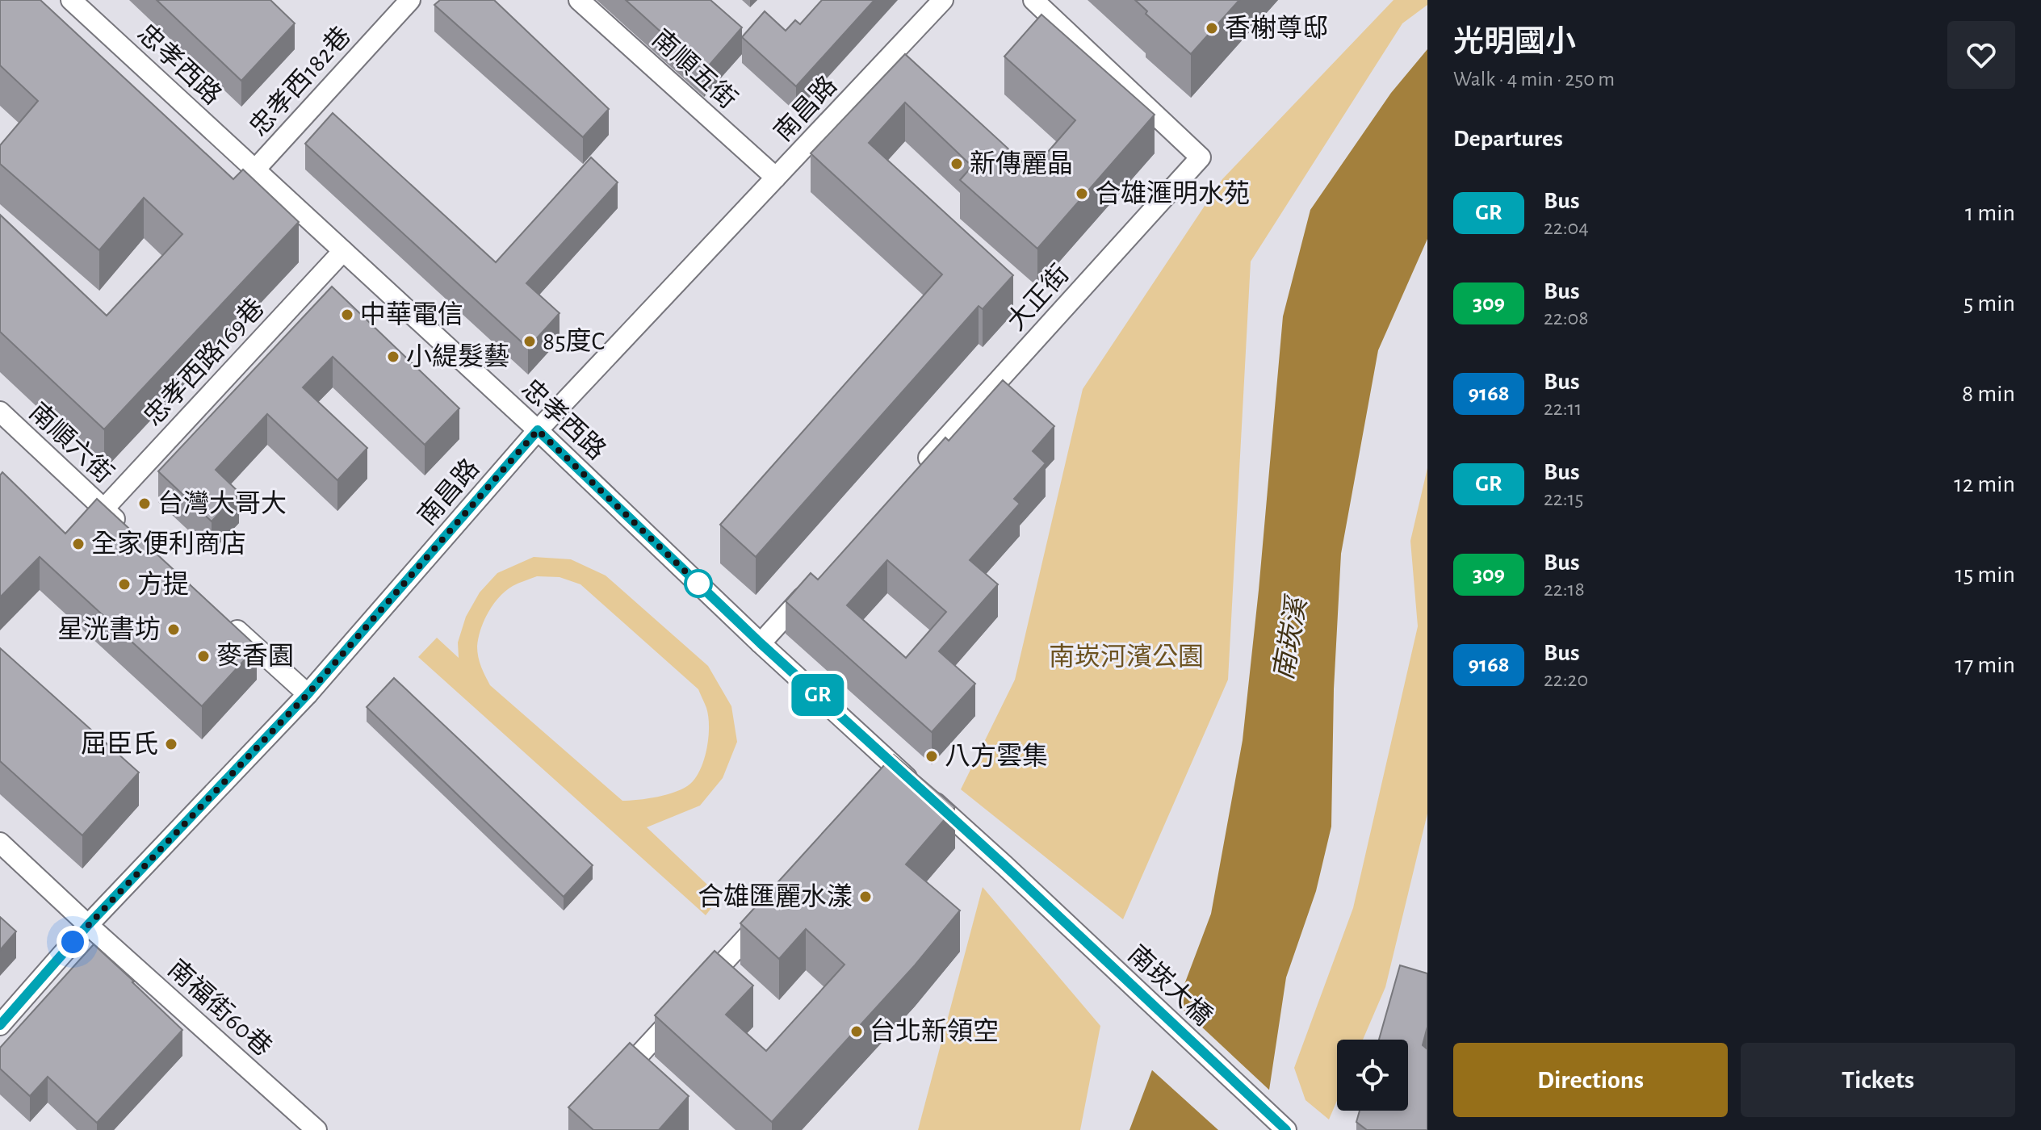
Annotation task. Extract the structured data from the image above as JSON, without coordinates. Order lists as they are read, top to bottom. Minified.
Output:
{"streets":{"street":["忠孝西路","南順五街","忠孝西182巷","南昌路","大正街","忠孝西路169巷","南順六街","南崁大橋","南福街60巷"]},"crossings":[["忠孝西路","忠孝西182巷"],["忠孝西路","南昌路"],["忠孝西路","忠孝西路169巷"],["忠孝西路","南崁大橋"],["南順五街","南昌路"],["南昌路","南福街60巷"],["忠孝西路169巷","南順六街"]],"water":["南崁溪"],"parks":["南崁河濱公園"],"places":["香榭尊邸","新傳麗晶","合雄滙明水苑","中華電信","85度C","小緹髮藝","台灣大哥大","全家便利商店","方提","星洸書坊","麥香園","屈臣氏","八方雲集","合雄匯麗水漾","台北新領空"],"lines":["bus line GR"],"page":{"on_map":"GR","heading":[["光明國小","Walk · 4 min · 250 m"],"Departures"],"list":[{"mark":"GR","name":"Bus","note":"22:04","value":"1 min"},{"mark":"309","name":"Bus","note":"22:08","value":"5 min"},{"mark":"9168","name":"Bus","note":"22:11","value":"8 min"},{"mark":"GR","name":"Bus","note":"22:15","value":"12 min"},{"mark":"309","name":"Bus","note":"22:18","value":"15 min"},{"mark":"9168","name":"Bus","note":"22:20","value":"17 min"}],"buttons":["Directions","Tickets"]}}
